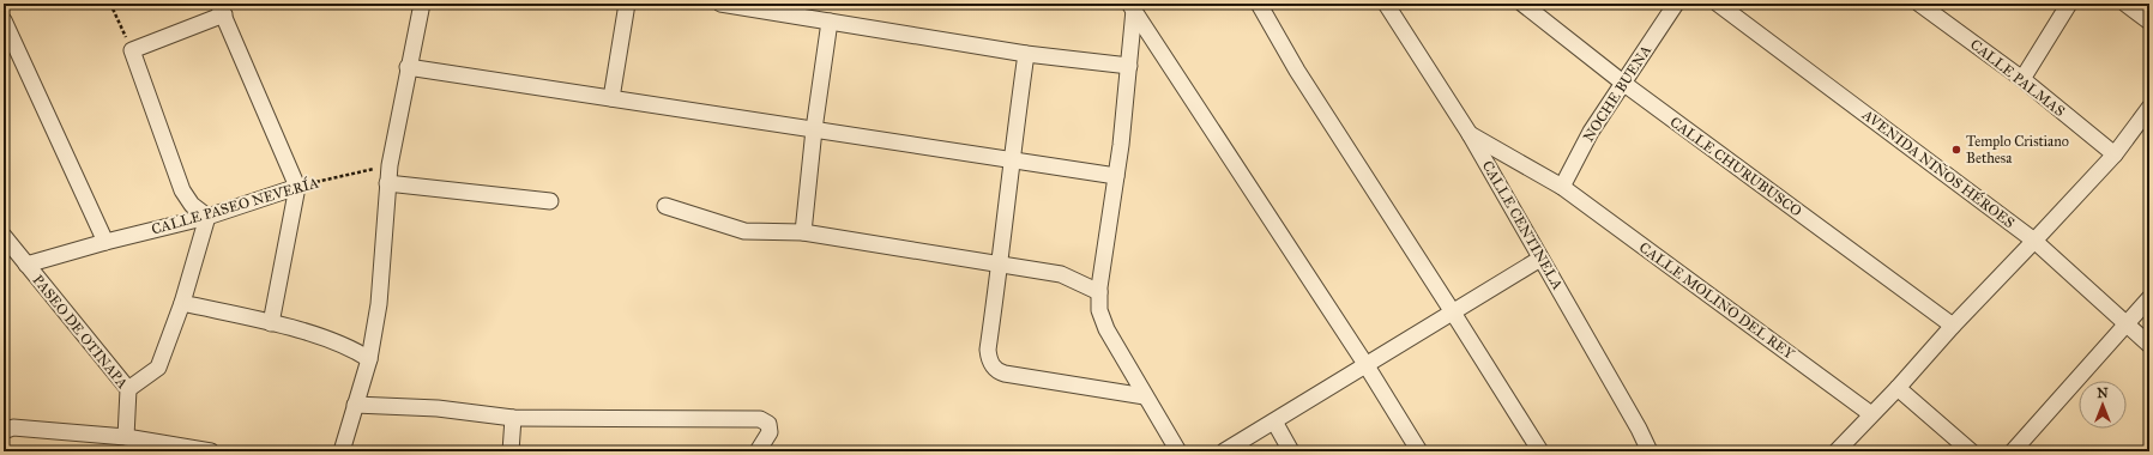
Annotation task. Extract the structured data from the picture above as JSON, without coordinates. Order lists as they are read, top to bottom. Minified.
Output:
{"streets":{"street":["CALLE PALMAS","NOCHE BUENA","CALLE CHURUBUSCO","AVENIDA NIÑOS HÉROES","CALLE PASEO NEVERÍA","CALLE CENTINELA","CALLE MOLINO DEL REY","PASEO DE OTINAPA"]},"crossings":[["NOCHE BUENA","CALLE CHURUBUSCO"],["NOCHE BUENA","CALLE MOLINO DEL REY"],["CALLE PASEO NEVERÍA","PASEO DE OTINAPA"],["CALLE CENTINELA","CALLE MOLINO DEL REY"]],"places":["Templo Cristiano Bethesa"],"north":"top"}
